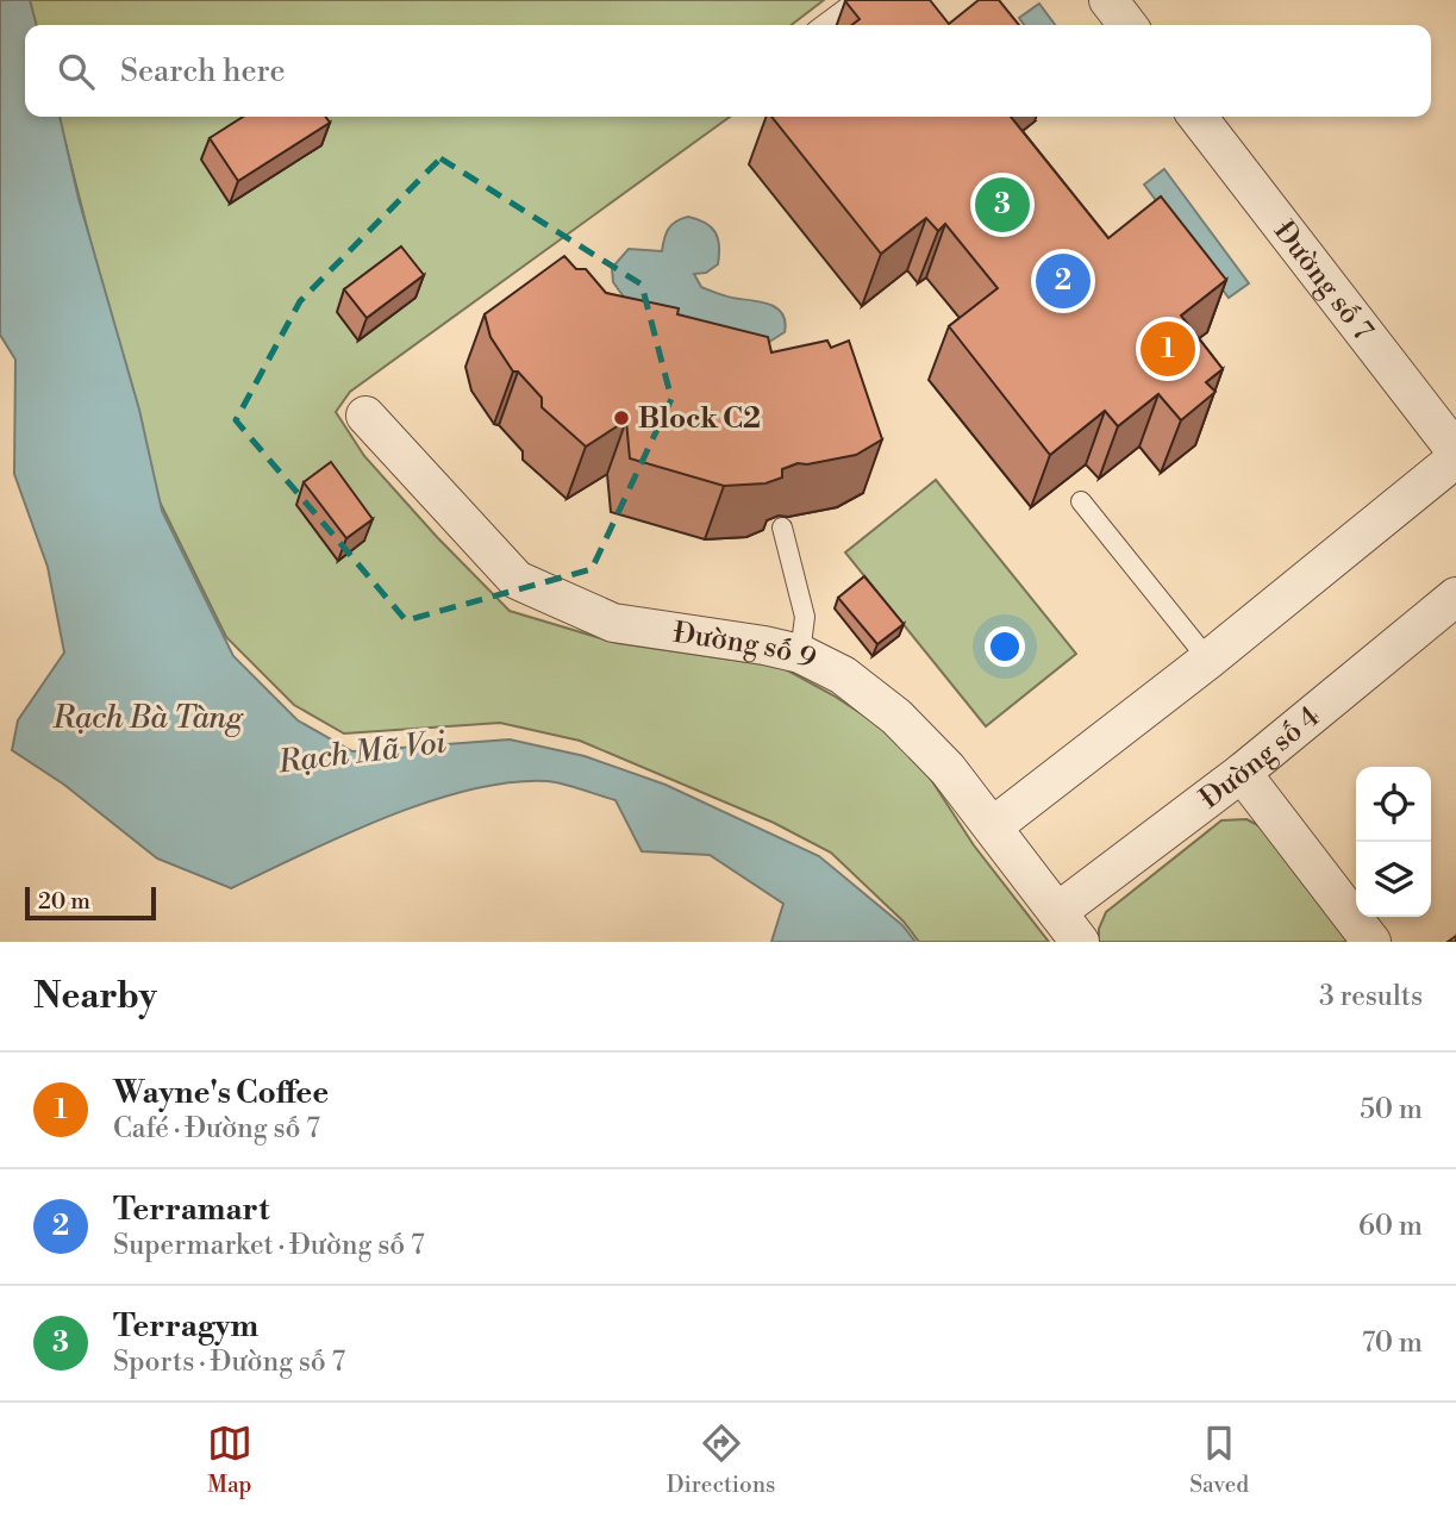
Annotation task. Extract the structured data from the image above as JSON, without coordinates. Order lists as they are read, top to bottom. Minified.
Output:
{"streets":{"street":["Đường số 7","Đường số 9","Đường số 4"]},"crossings":[["Đường số 9","Đường số 4"]],"water":["Rạch Bà Tàng","Rạch Mã Voi"],"places":["Block C2"],"scale_bar":"20 m","page":{"search":"Search here","pins":["3","2","1"],"scale":"20 m","heading":["Nearby","3 results"],"list":[{"mark":"1","name":"Wayne's Coffee","note":"Café · Đường số 7","value":"50 m"},{"mark":"2","name":"Terramart","note":"Supermarket · Đường số 7","value":"60 m"},{"mark":"3","name":"Terragym","note":"Sports · Đường số 7","value":"70 m"}],"nav":["Map","Directions","Saved"]}}
